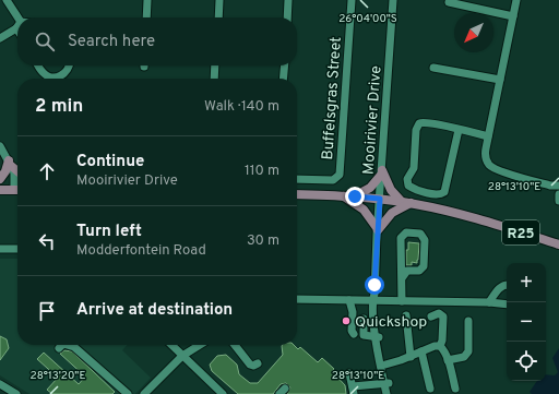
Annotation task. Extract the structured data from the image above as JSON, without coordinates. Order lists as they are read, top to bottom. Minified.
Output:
{"streets":{"main road":["R25"],"street":["Buffelsgras Street","Mooirivier Drive"]},"crossings":[["Mooirivier Drive","R25"]],"places":["Quickshop"],"north":"bottom left","page":{"search":"Search here","heading":["2 min","Walk · 140 m"],"list":[["Continue","Mooirivier Drive","110 m"],["Turn left","Modderfontein Road","30 m"],"Arrive at destination"],"map_buttons":["+","−"]},"coordinates":["26°04'00\"S","28°13'10\"E","28°13'20\"E"]}
